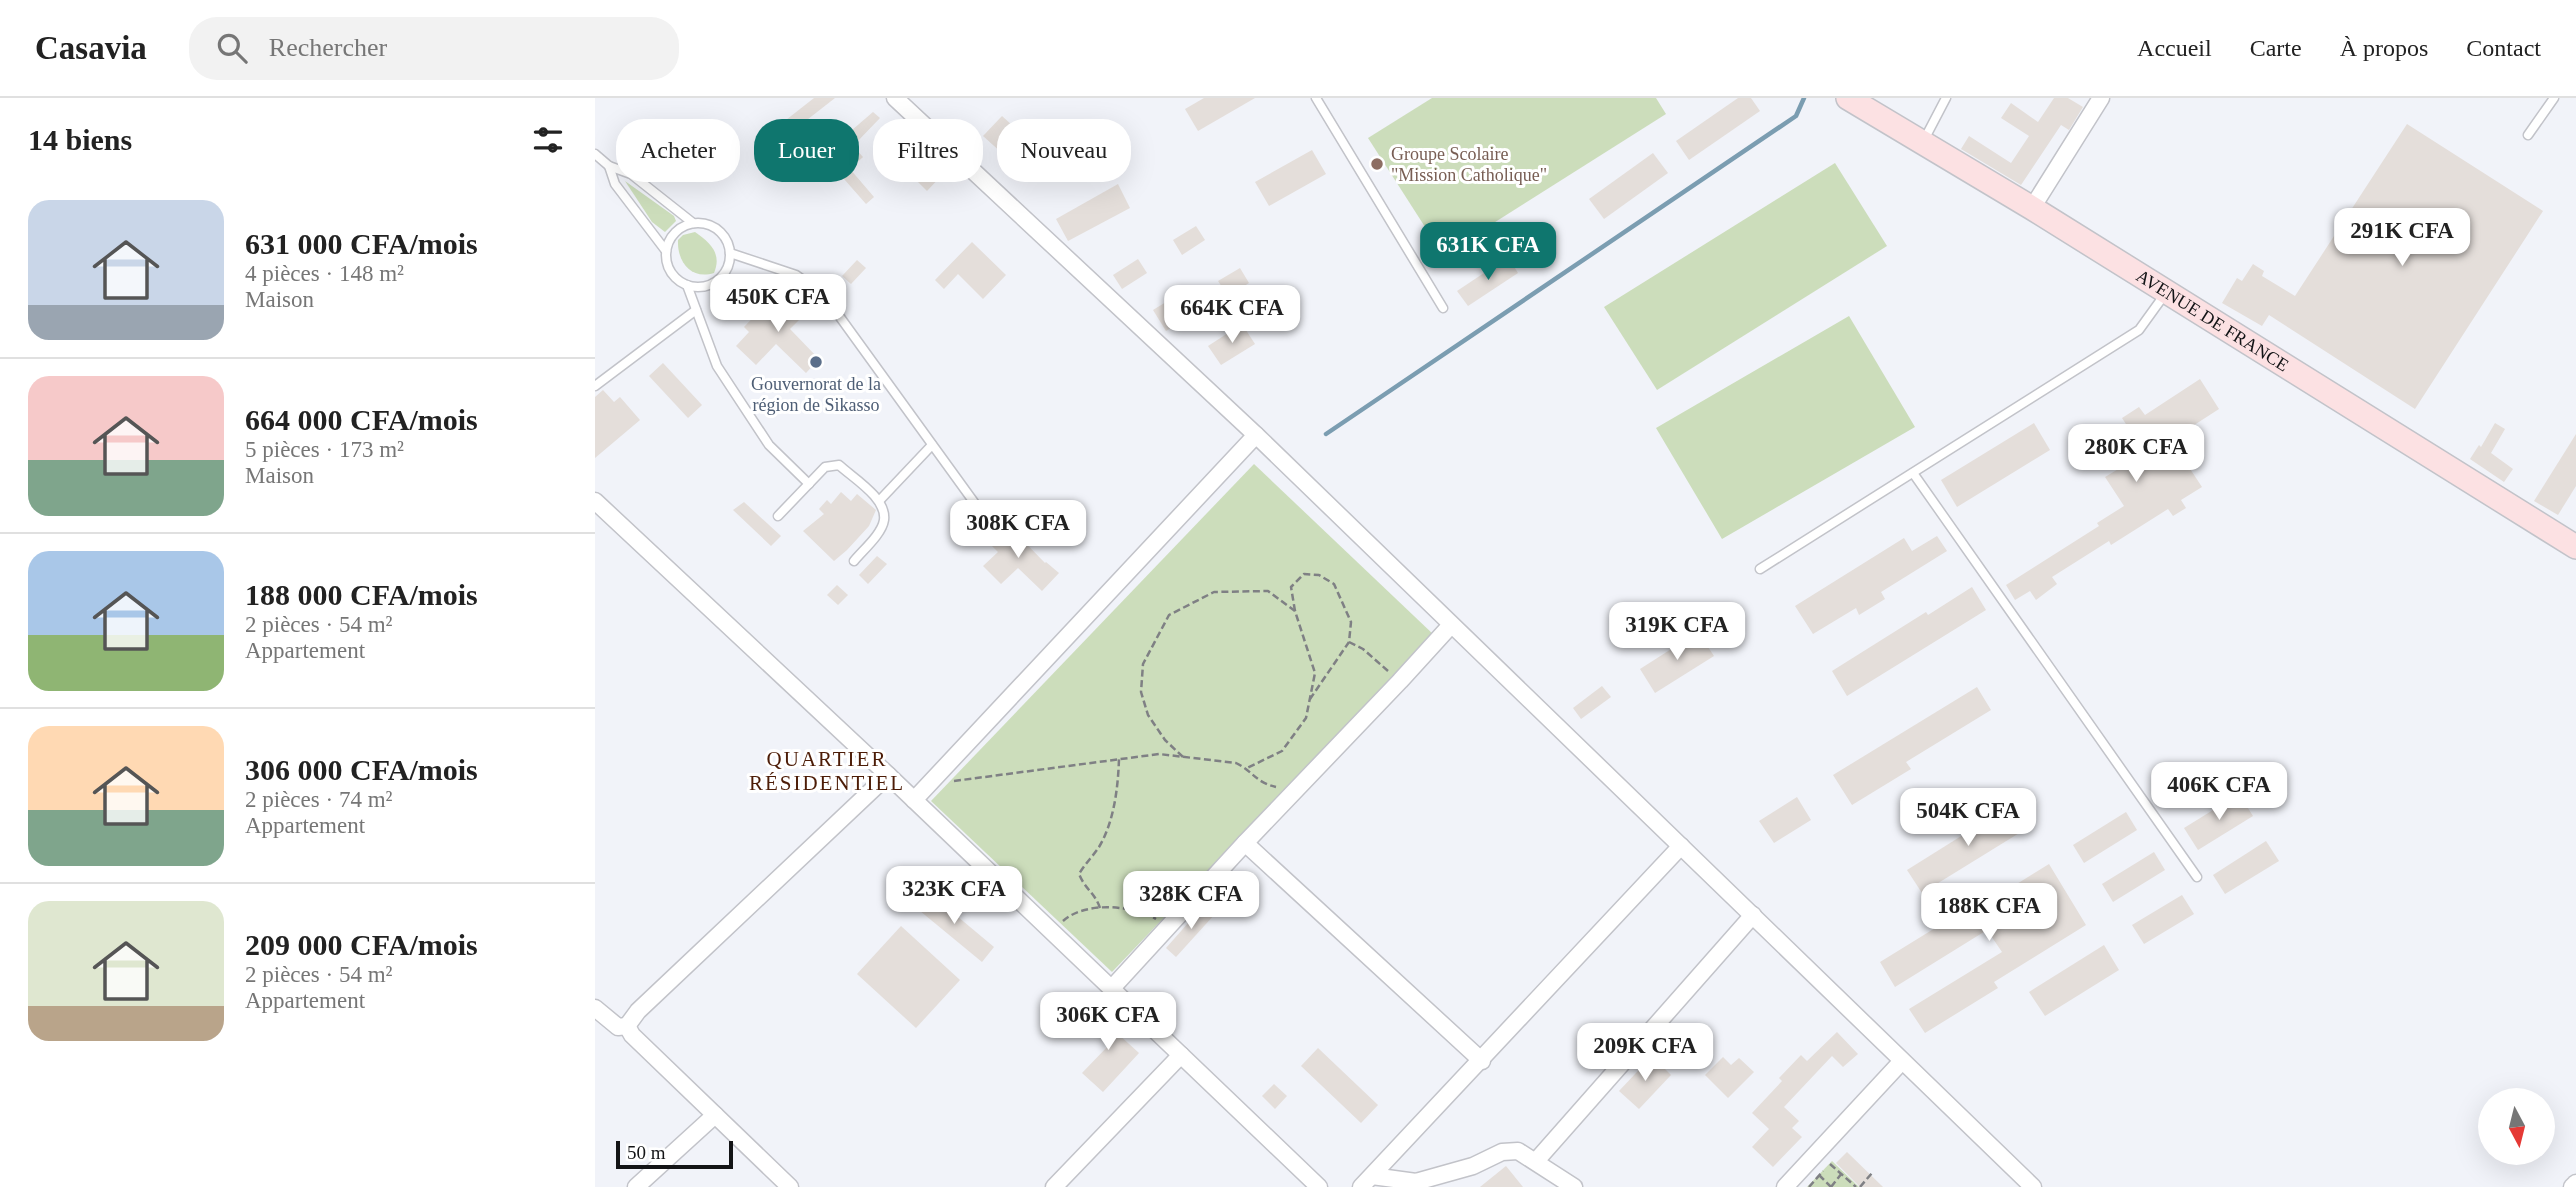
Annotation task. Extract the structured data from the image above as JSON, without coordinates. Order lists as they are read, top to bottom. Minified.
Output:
{"streets":{"main road":["AVENUE DE FRANCE"]},"districts":["QUARTIER RÉSIDENTIEL"],"places":["Groupe Scolaire \"Mission Catholique\"","Gouvernorat de la région de Sikasso"],"scale_bar":"50 m","north":"bottom","page":{"header":"Casavia","search":"Rechercher","nav":["Accueil","Carte","À propos","Contact"],"heading":"14 biens","chip":["Acheter","Louer","Filtres","Nouveau"],"list":[{"name":"631 000 CFA/mois","note":"4 pièces · 148 m² · Maison"},{"name":"664 000 CFA/mois","note":"5 pièces · 173 m² · Maison"},{"name":"188 000 CFA/mois","note":"2 pièces · 54 m² · Appartement"},{"name":"306 000 CFA/mois","note":"2 pièces · 74 m² · Appartement"},{"name":"209 000 CFA/mois","note":"2 pièces · 54 m² · Appartement"}],"price":["291K CFA","631K CFA","450K CFA","664K CFA","280K CFA","308K CFA","319K CFA","406K CFA","504K CFA","323K CFA","328K CFA","188K CFA","306K CFA","209K CFA"],"scale":"50 m"}}
